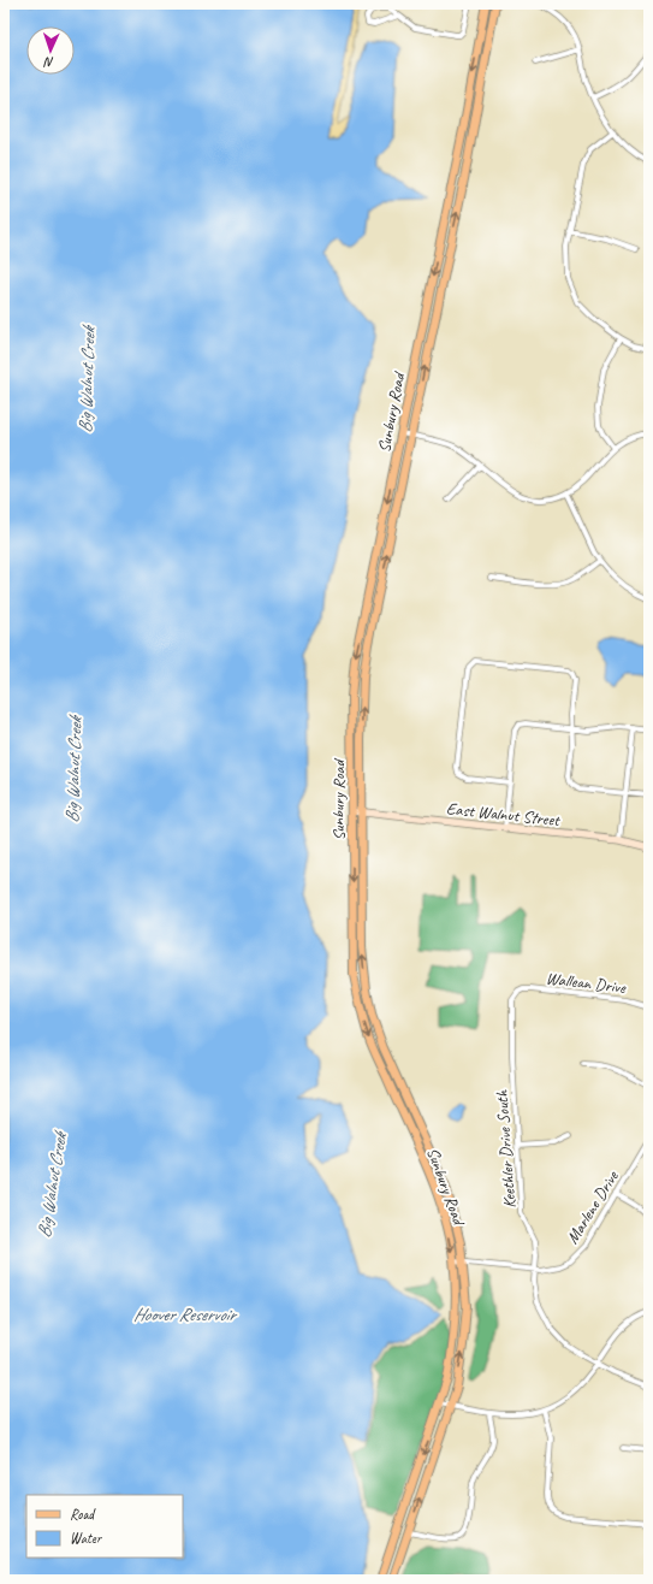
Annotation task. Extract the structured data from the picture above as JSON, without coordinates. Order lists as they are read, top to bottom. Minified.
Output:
{"streets":{"main road":["Sunbury Road","East Walnut Street"],"street":["Wallean Drive","Keethler Drive South","Marlene Drive"]},"crossings":[["Sunbury Road","East Walnut Street"],["Sunbury Road","Marlene Drive"],["Wallean Drive","Keethler Drive South"],["Keethler Drive South","Marlene Drive"]],"water":["Big Walnut Creek","Hoover Reservoir"],"legend":["Road","Water"],"north":"bottom"}
